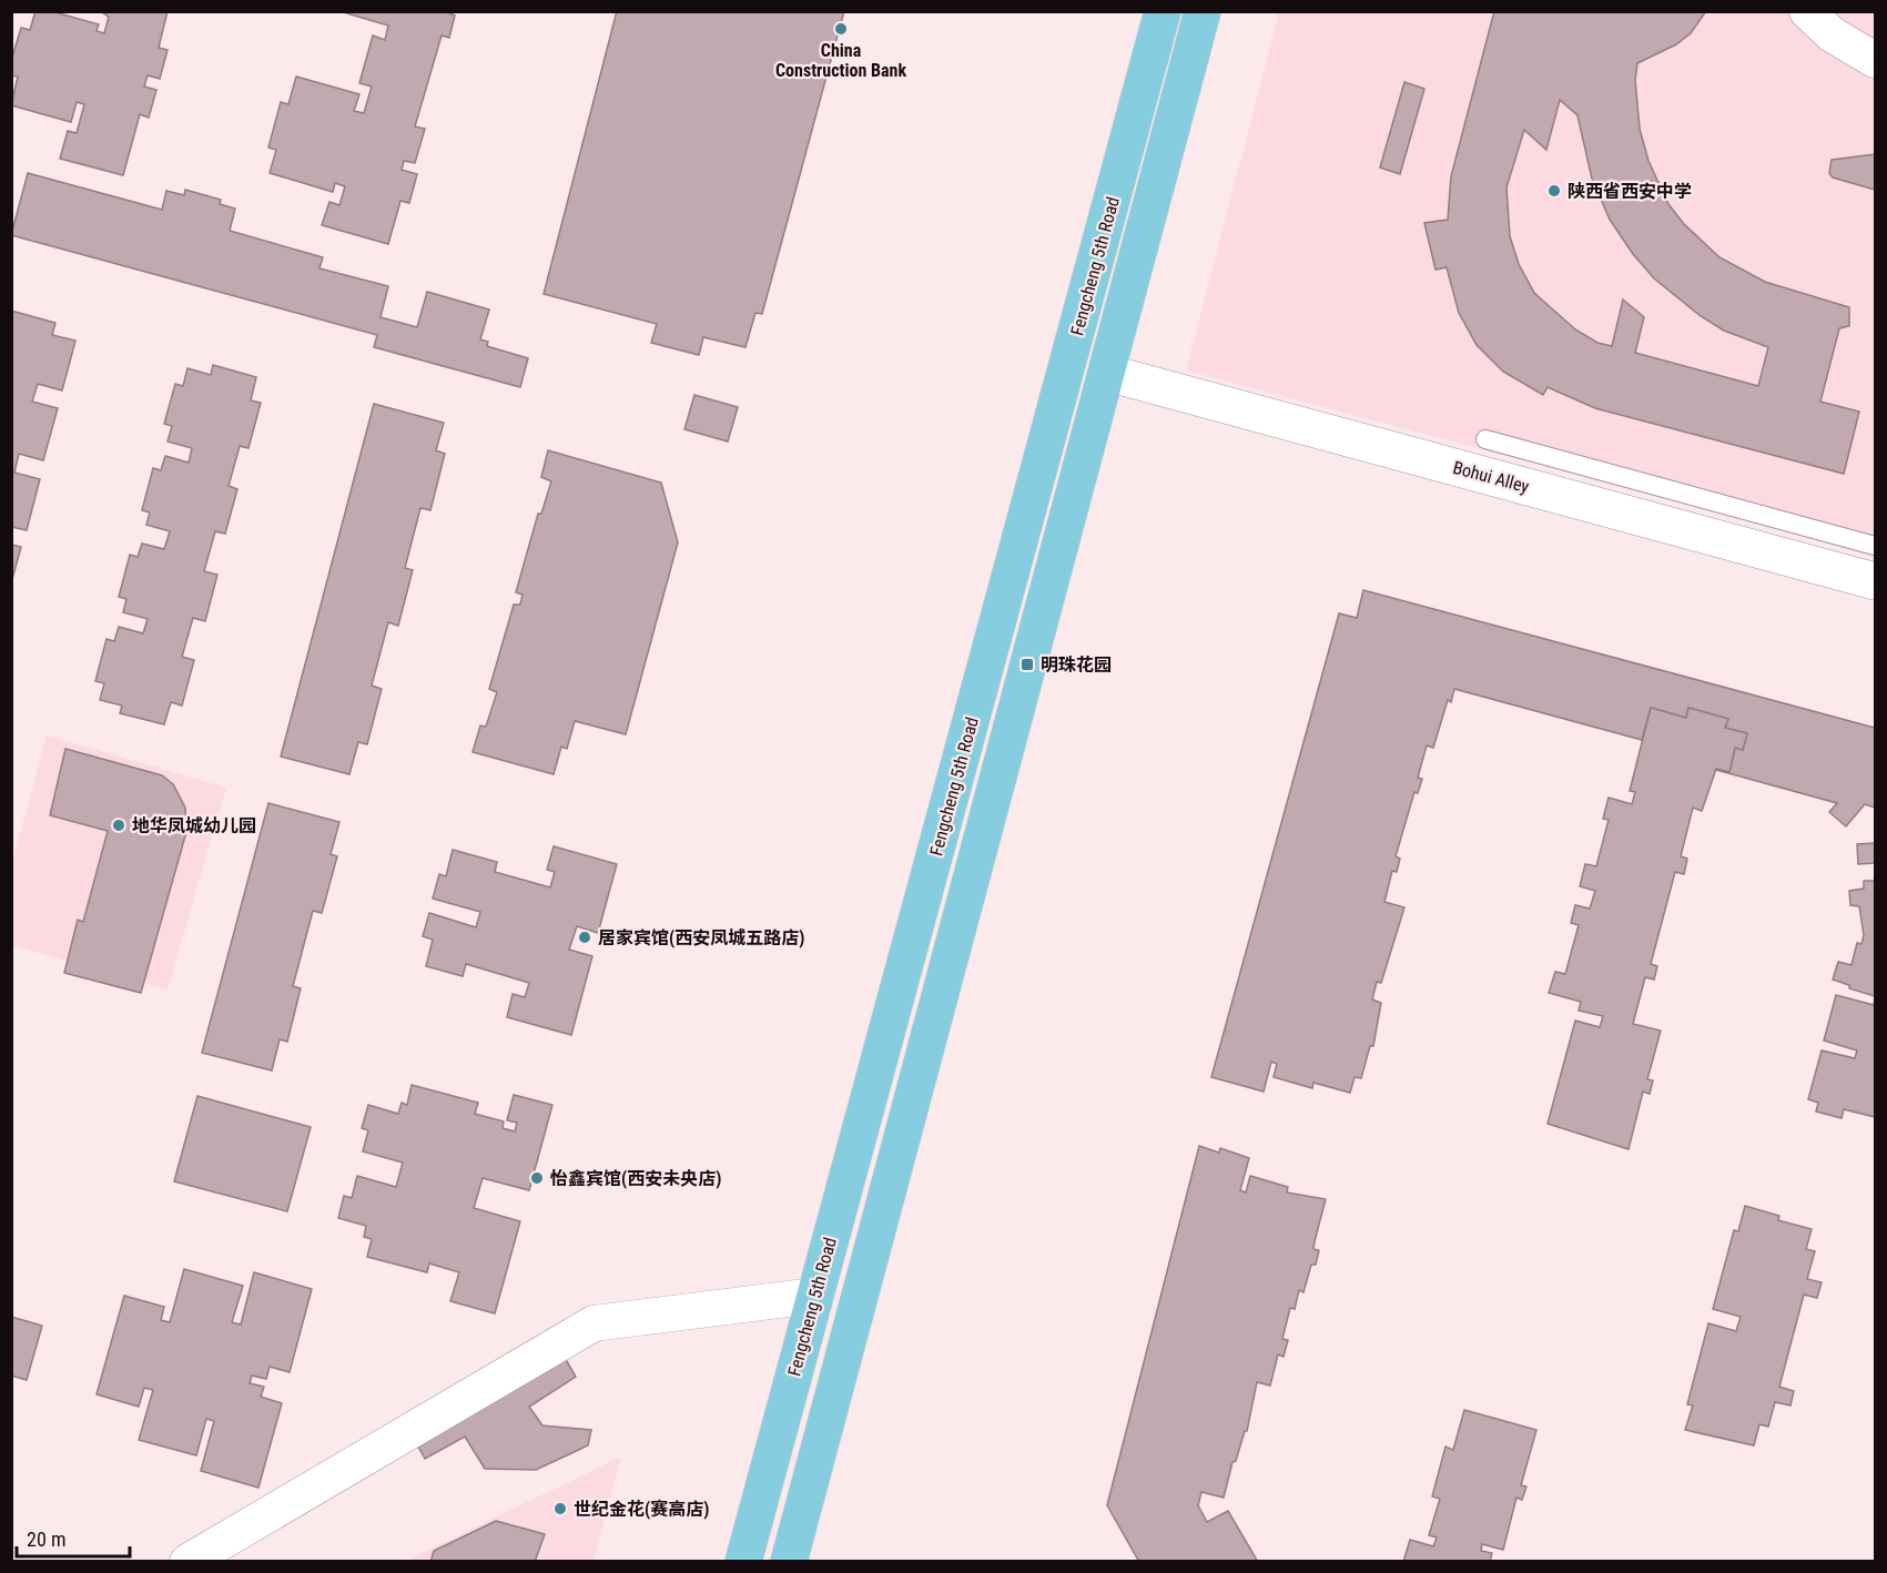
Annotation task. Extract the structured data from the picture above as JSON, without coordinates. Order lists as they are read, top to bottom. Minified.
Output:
{"streets":{"main road":["Fengcheng 5th Road"],"street":["Bohui Alley"]},"places":{"other":["China Construction Bank","陕西省西安中学","地华凤城幼儿园","居家宾馆(西安凤城五路店)","怡鑫宾馆(西安未央店)","世纪金花(赛高店)"],"transit":["明珠花园"]},"scale_bar":"20 m"}
